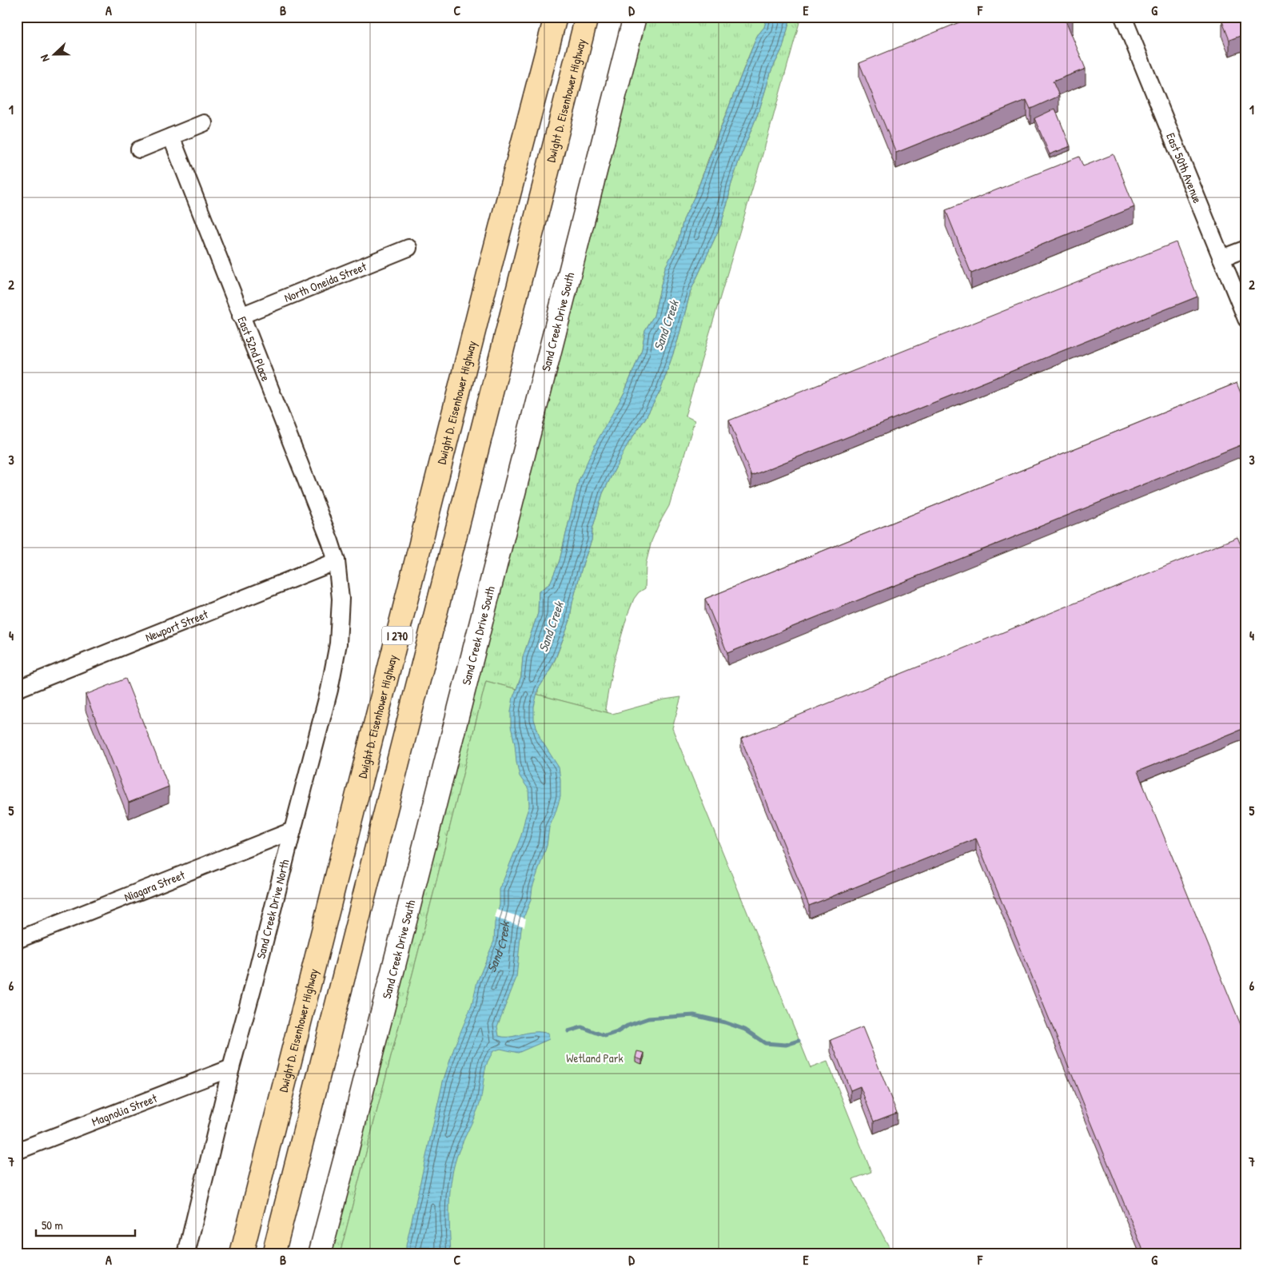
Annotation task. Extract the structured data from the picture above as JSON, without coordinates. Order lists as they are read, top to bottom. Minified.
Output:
{"streets":{"highway":["Dwight D. Eisenhower Highway","I 270"],"main road":["Sand Creek Drive South"],"street":["East 50th Avenue","North Oneida Street","East 52nd Place","Newport Street","Niagara Street","Sand Creek Drive North","Magnolia Street"]},"crossings":[["North Oneida Street","East 52nd Place"],["East 52nd Place","Newport Street"],["East 52nd Place","Sand Creek Drive North"],["Newport Street","Sand Creek Drive North"],["Niagara Street","Sand Creek Drive North"],["Sand Creek Drive North","Magnolia Street"]],"water":["Sand Creek"],"parks":["Wetland Park"],"scale_bar":"50 m","north":"left","grid":{"columns":["A","B","C","D","E","F","G"],"rows":["1","2","3","4","5","6","7"]}}
